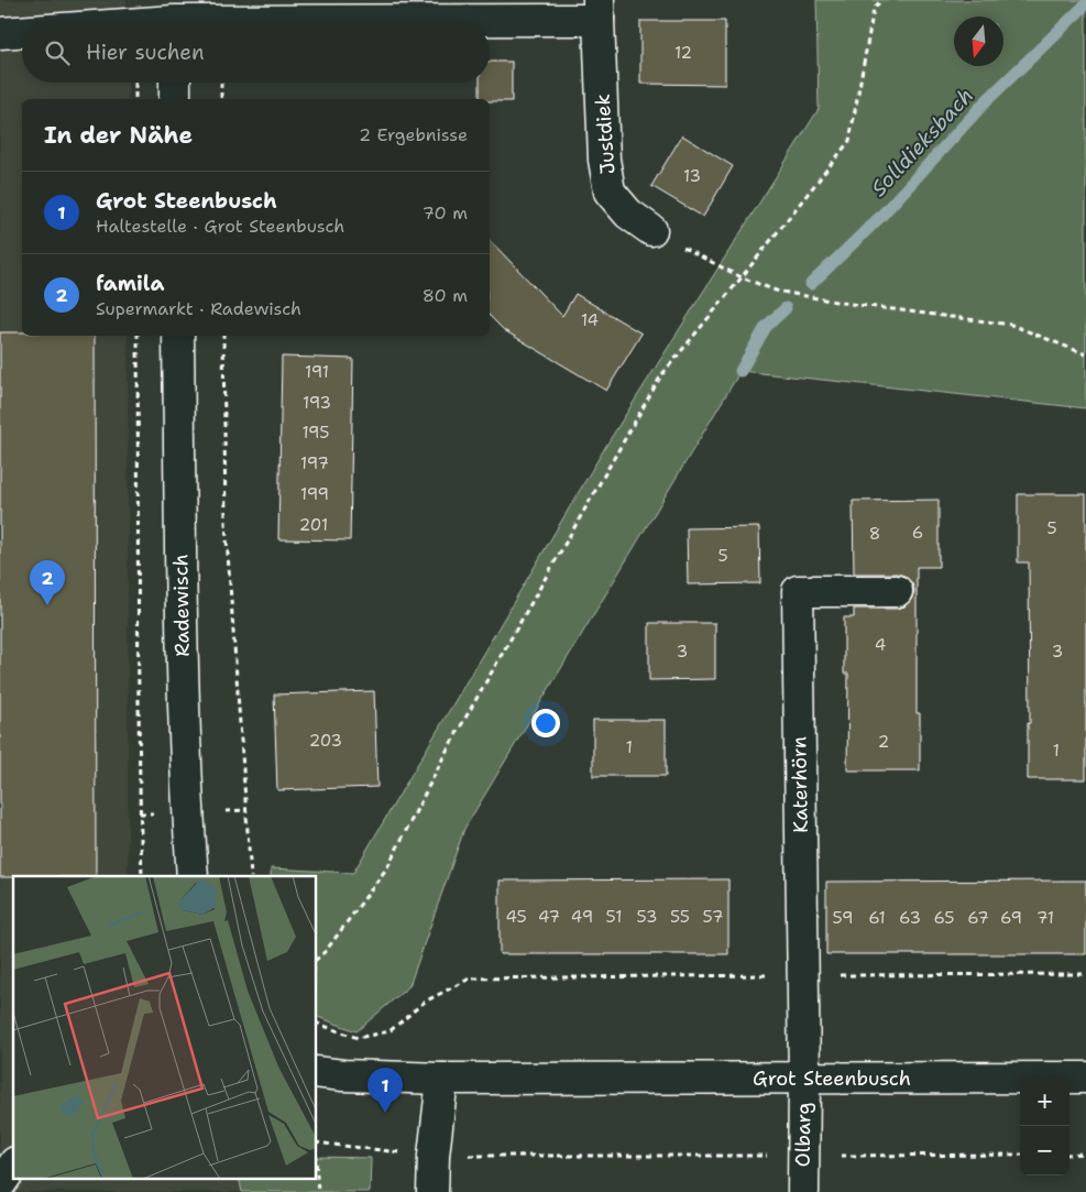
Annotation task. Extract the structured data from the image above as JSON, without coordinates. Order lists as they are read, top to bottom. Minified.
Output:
{"streets":{"street":["Justdiek","Radewisch","Katerhörn","Grot Steenbusch","Olbarg"]},"crossings":[["Katerhörn","Grot Steenbusch"],["Katerhörn","Olbarg"],["Grot Steenbusch","Olbarg"]],"water":["Solldieksbach"],"house_numbers":["12","13","14","191","193","195","197","199","201","5","6","8","5","4","3","3","203","2","1","1","45","47","49","51","53","55","57","59","61","63","65","67","69","71"],"north":"bottom","page":{"search":"Hier suchen","heading":["In der Nähe","2 Ergebnisse"],"list":[{"mark":"1","name":"Grot Steenbusch","note":"Haltestelle · Grot Steenbusch","value":"70 m"},{"mark":"2","name":"famila","note":"Supermarkt · Radewisch","value":"80 m"}],"pins":["2","1"],"map_buttons":["+","−"]}}
